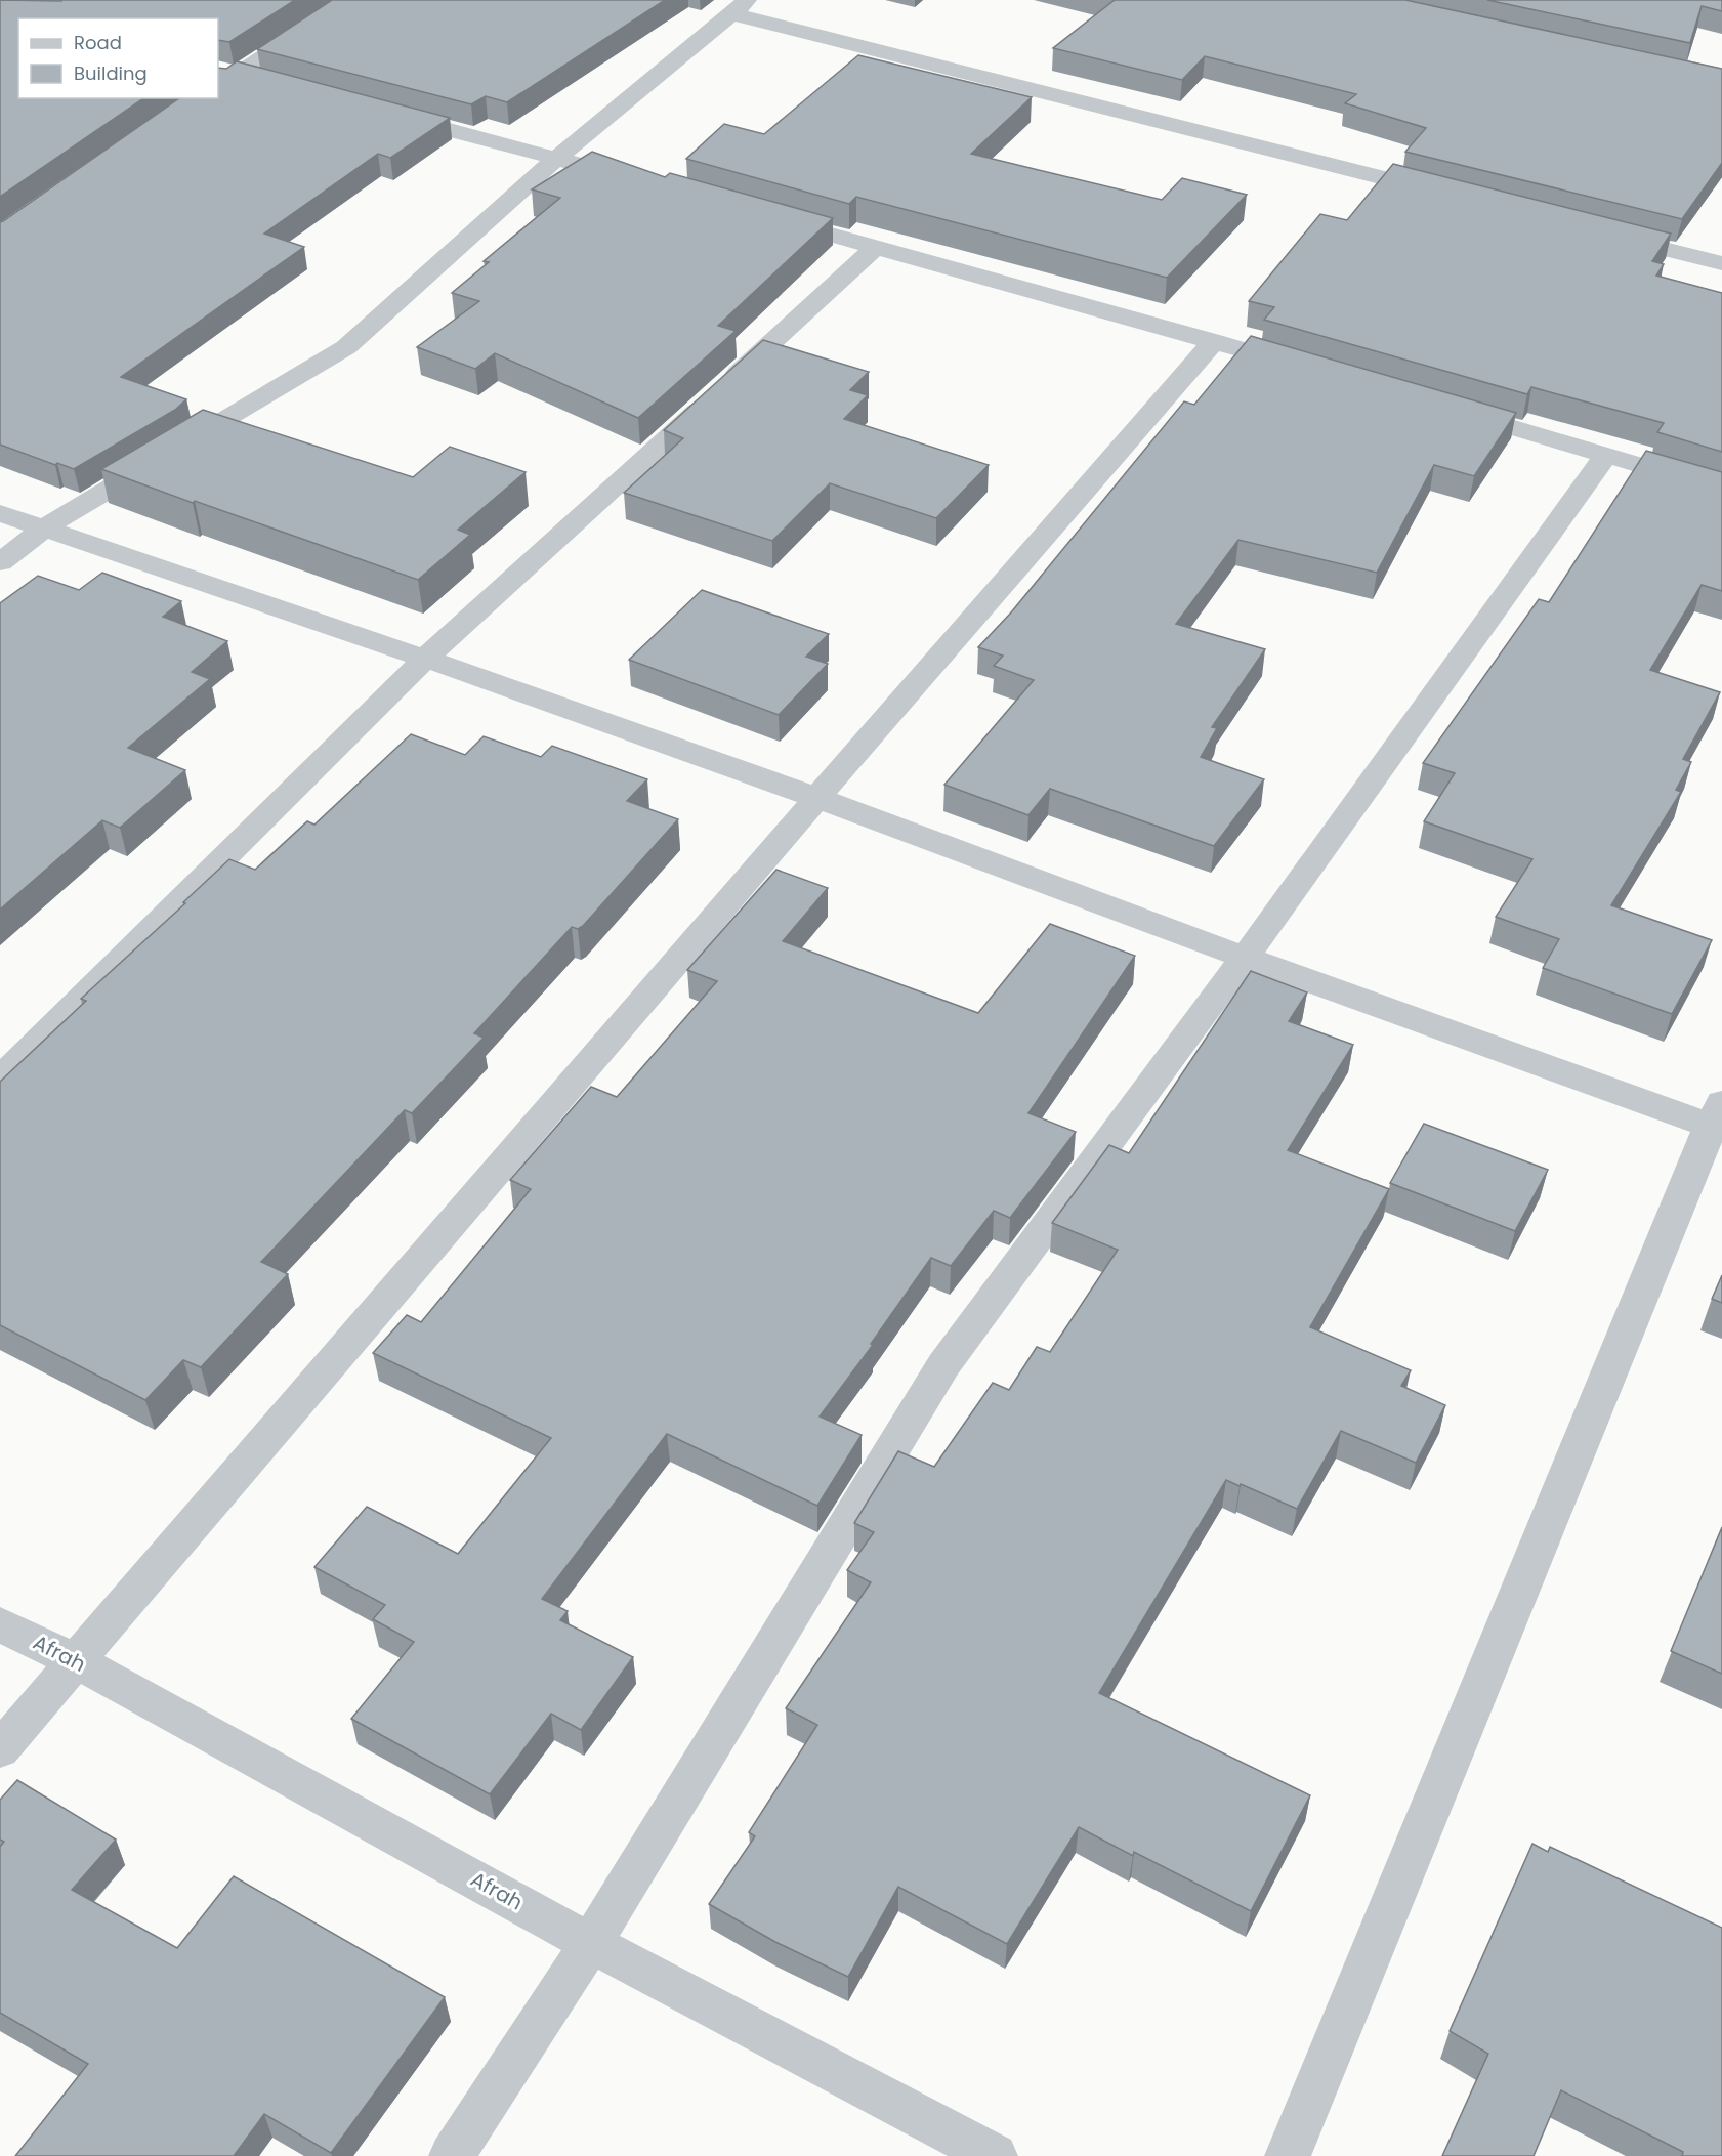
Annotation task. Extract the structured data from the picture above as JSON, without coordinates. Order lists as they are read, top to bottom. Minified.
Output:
{"streets":{"street":["Afrah"]},"legend":["Road","Building"]}
